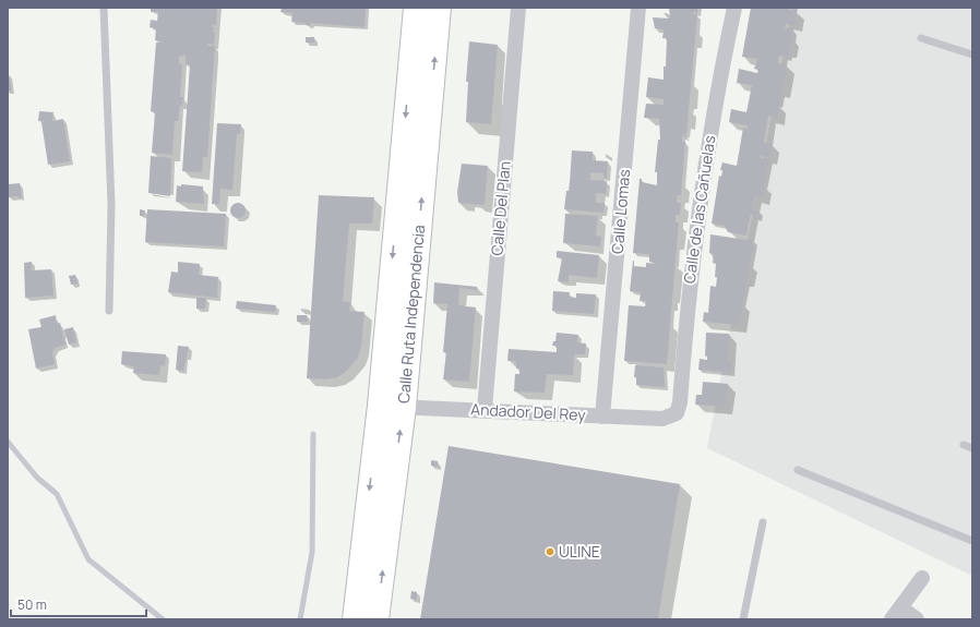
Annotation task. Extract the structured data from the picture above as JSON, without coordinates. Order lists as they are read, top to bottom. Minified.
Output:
{"streets":{"main road":["Calle Ruta Independencia"],"street":["Calle Del Plan","Calle de las Cañuelas","Calle Lomas","Andador Del Rey"]},"crossings":[["Calle Del Plan","Andador Del Rey"],["Calle de las Cañuelas","Andador Del Rey"],["Calle Lomas","Andador Del Rey"],["Calle Ruta Independencia","Andador Del Rey"]],"places":["ULINE"],"scale_bar":"50 m"}
